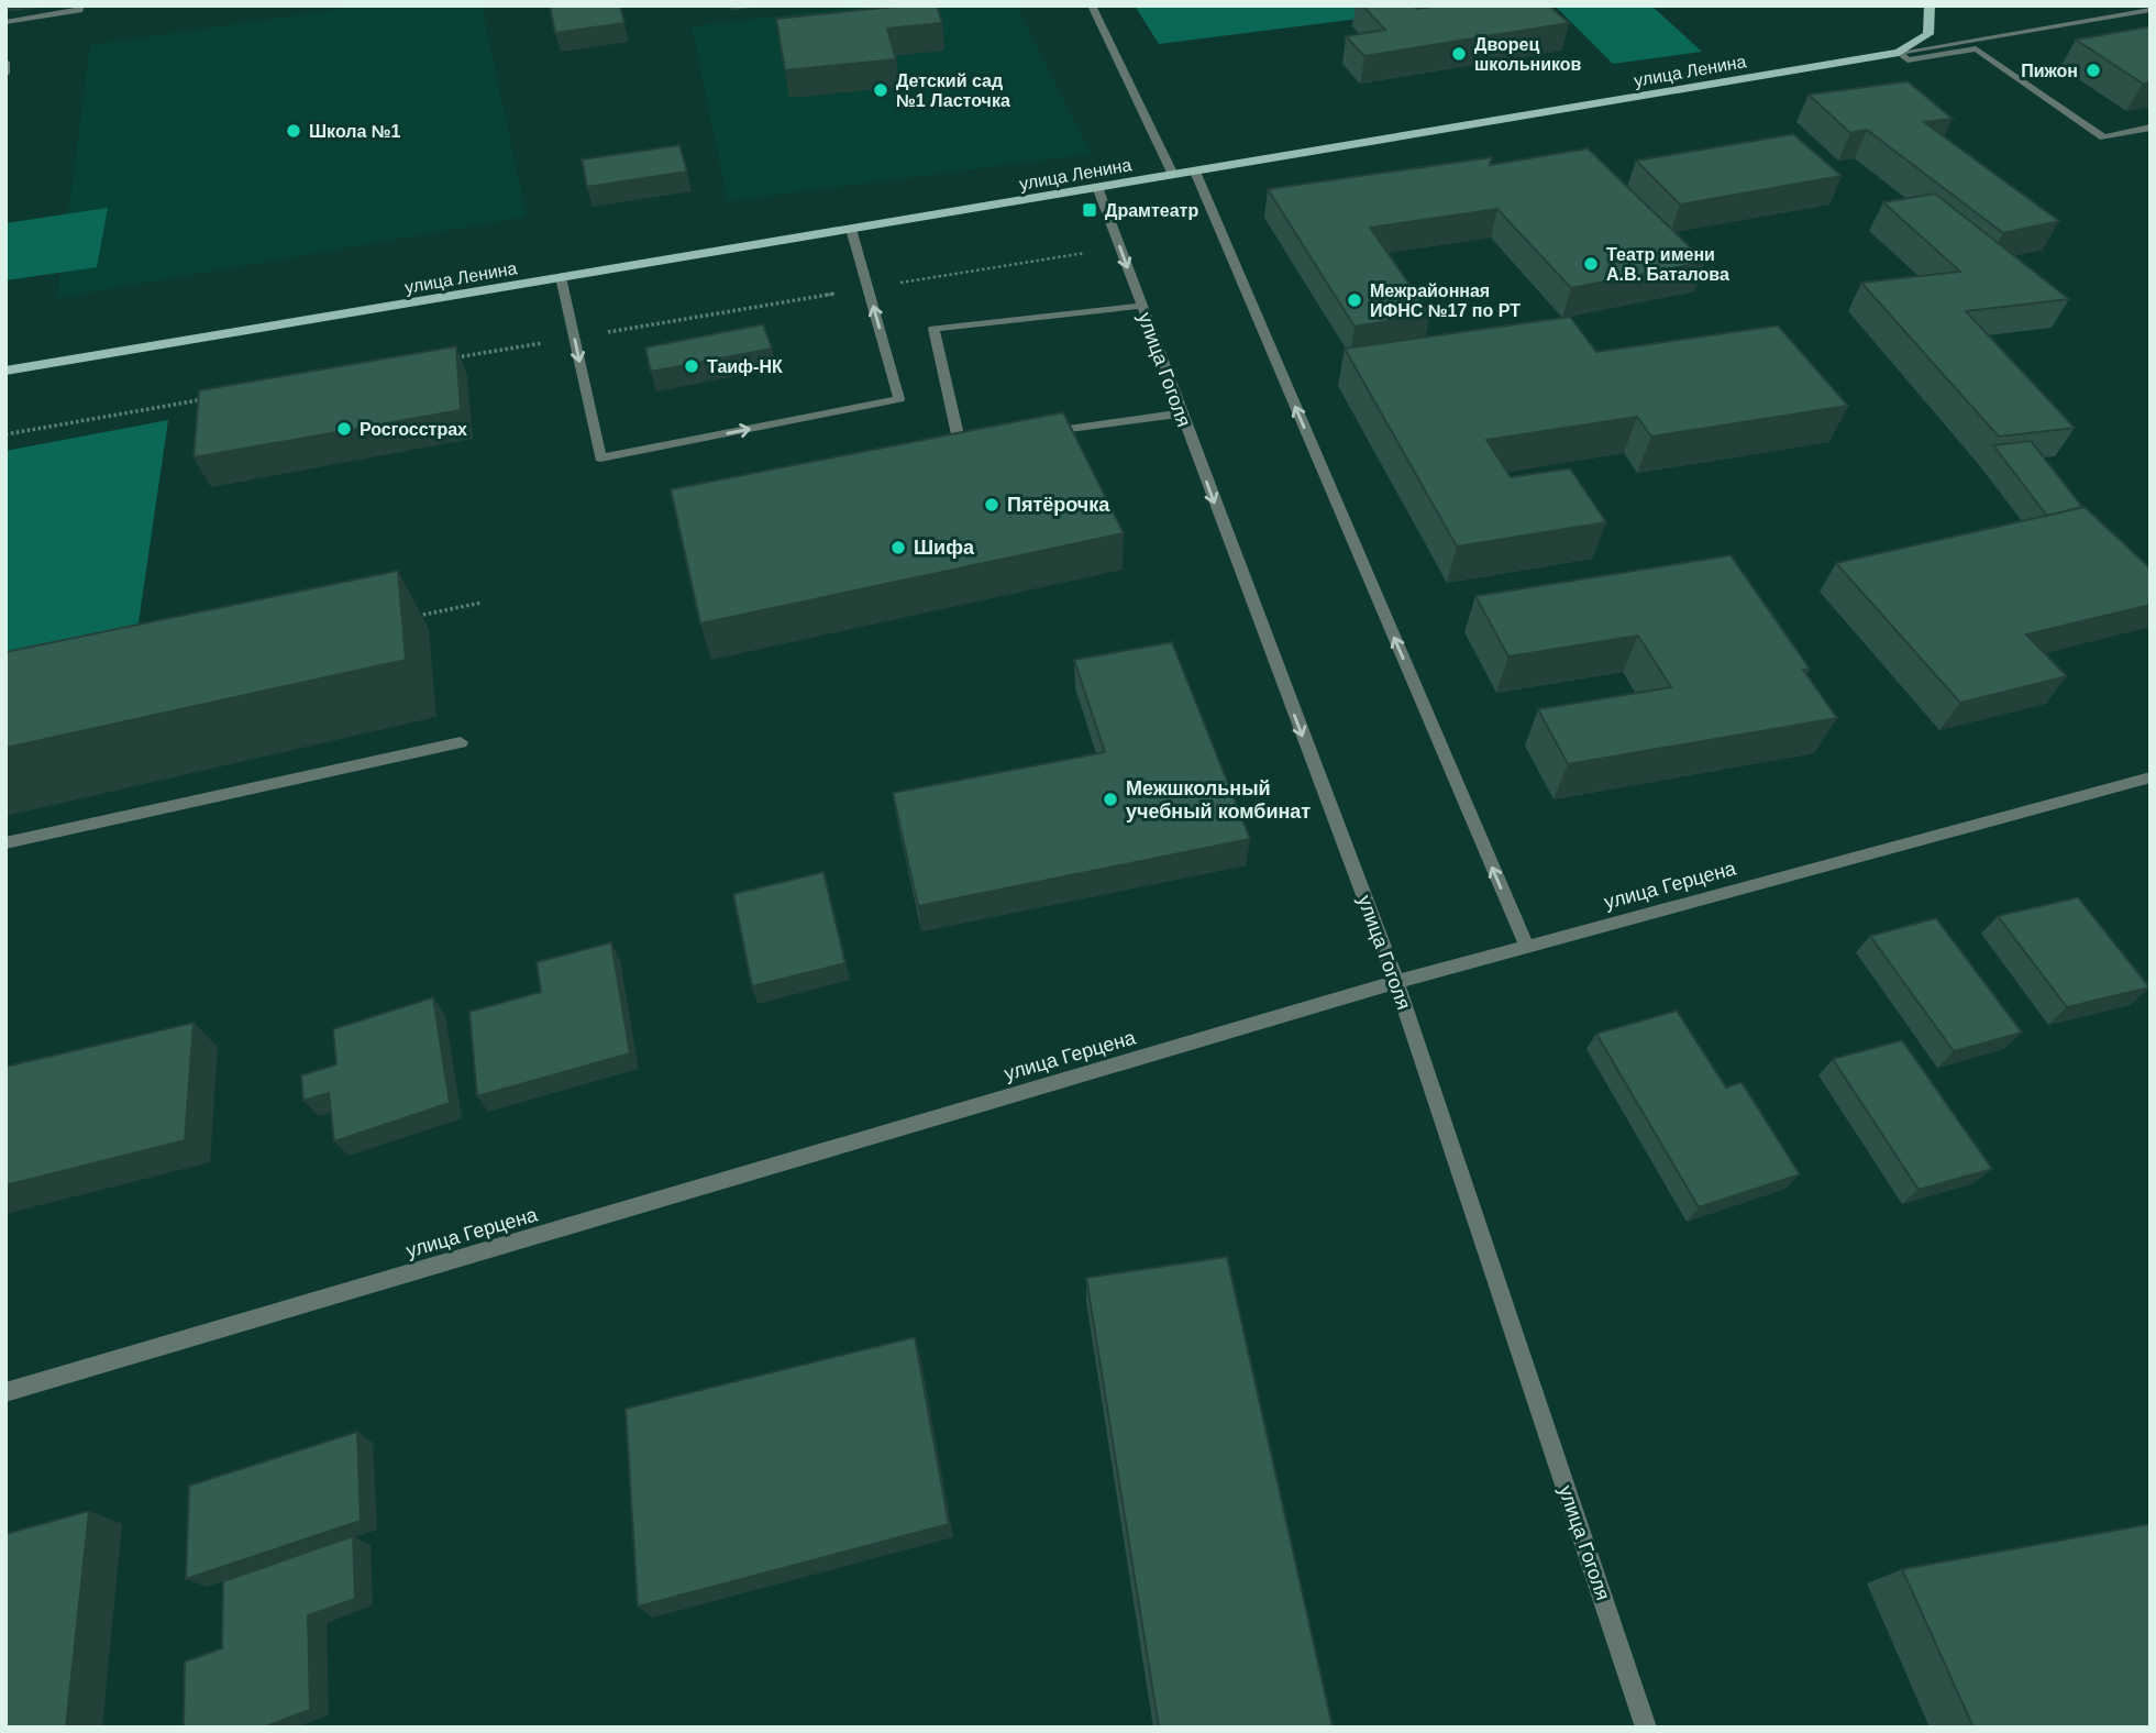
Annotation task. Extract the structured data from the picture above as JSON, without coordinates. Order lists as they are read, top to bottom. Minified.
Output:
{"streets":{"main road":["улица Ленина"],"street":["улица Гоголя","улица Герцена"]},"crossings":[["улица Ленина","улица Гоголя"],["улица Гоголя","улица Герцена"]],"places":{"other":["Дворец школьников","Пижон","Детский сад №1 Ласточка","Школа №1","Театр имени А.В. Баталова","Межрайонная ИФНС №17 по РТ","Таиф-НК","Росгосстрах","Пятёрочка","Шифа","Межшкольный учебный комбинат"],"transit":["Драмтеатр"]}}
